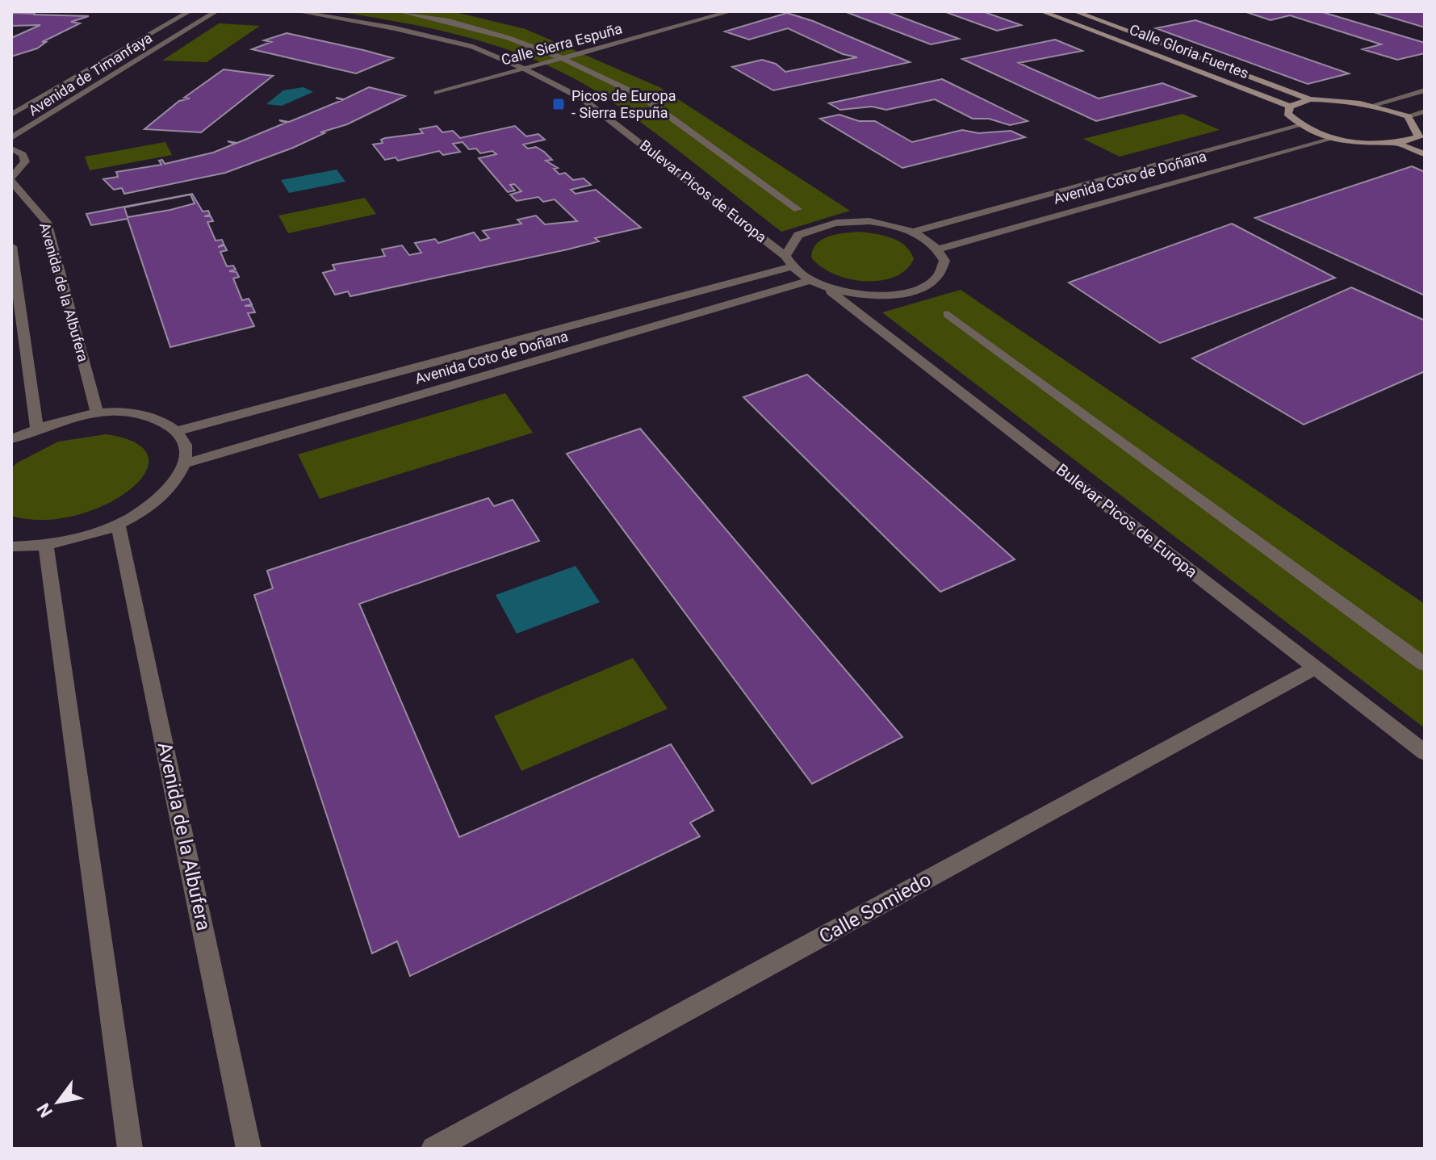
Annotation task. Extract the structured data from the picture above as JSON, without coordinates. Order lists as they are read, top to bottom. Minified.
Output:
{"streets":{"main road":["Calle Gloria Fuertes"],"street":["Calle Sierra Espuña","Avenida de Timanfaya","Avenida Coto de Doñana","Bulevar Picos de Europa","Avenida de la Albufera","Calle Somiedo"]},"crossings":[["Calle Sierra Espuña","Bulevar Picos de Europa"],["Avenida Coto de Doñana","Bulevar Picos de Europa"],["Bulevar Picos de Europa","Calle Somiedo"]],"places":{"transit":["Picos de Europa - Sierra Espuña"]},"north":"bottom left"}
